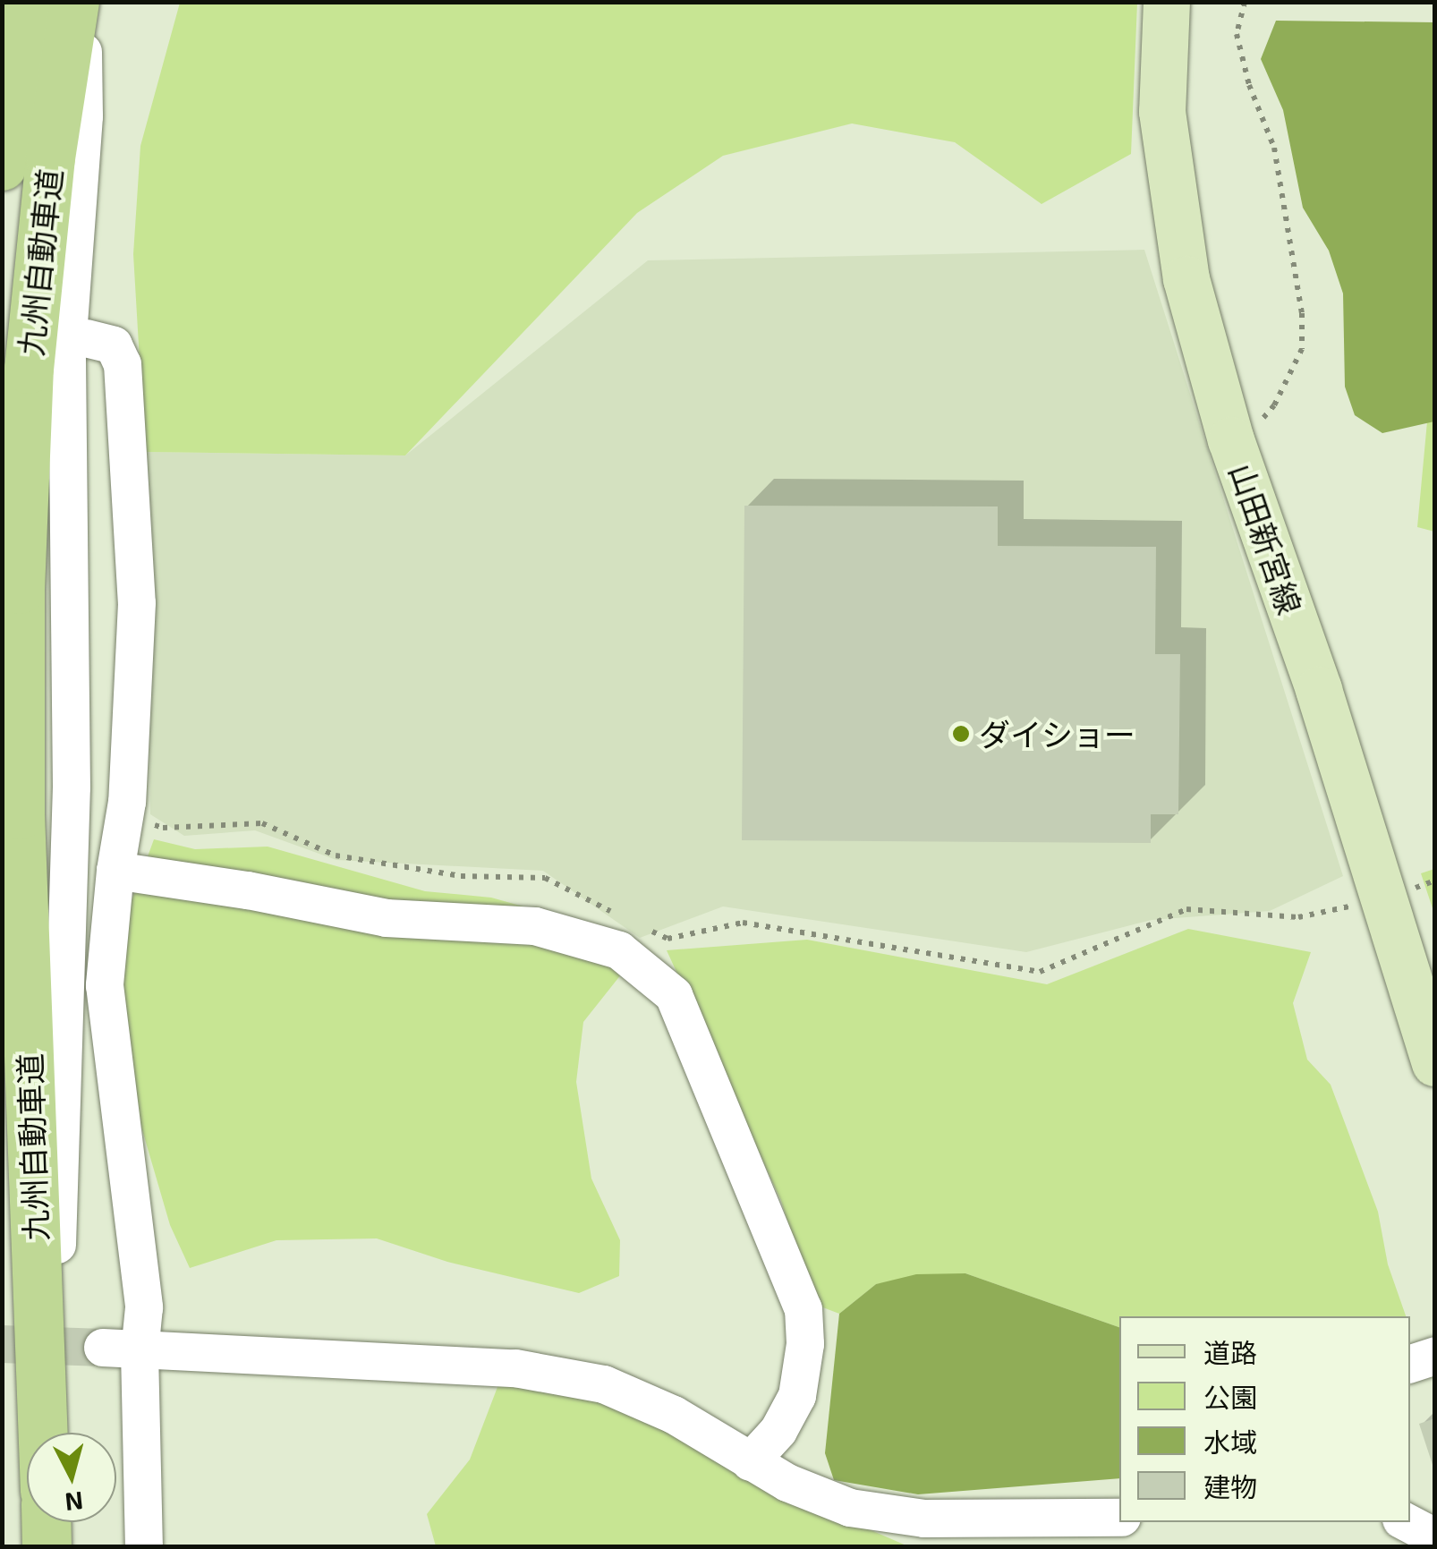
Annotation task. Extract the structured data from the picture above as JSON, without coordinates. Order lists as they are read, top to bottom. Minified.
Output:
{"streets":{"highway":["九州自動車道"],"main road":["山田新宮線"]},"places":["ダイショー"],"legend":["道路","公園","水域","建物"],"north":"bottom"}
